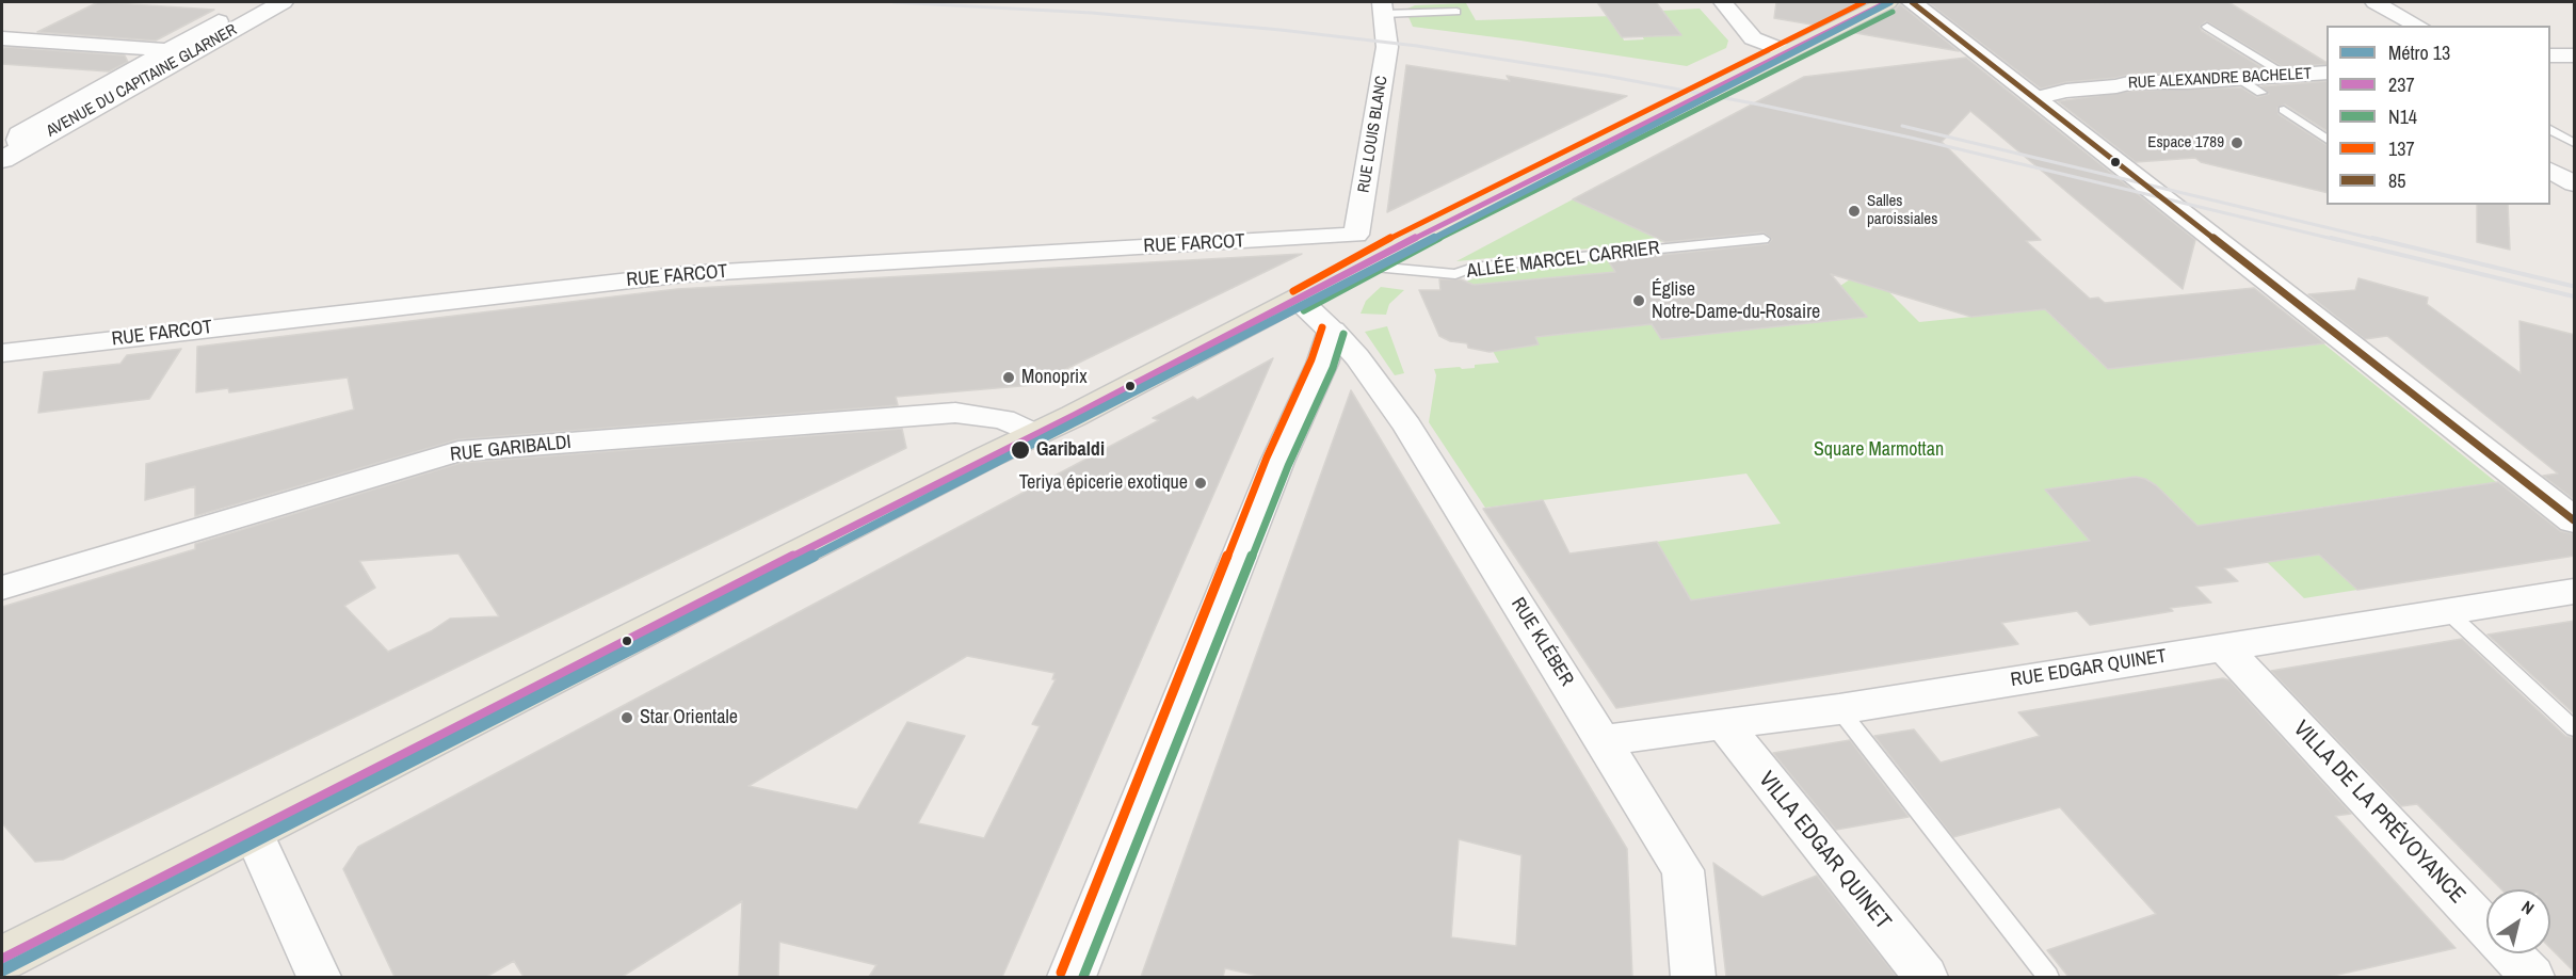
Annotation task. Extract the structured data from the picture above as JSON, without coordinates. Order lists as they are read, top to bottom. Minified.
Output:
{"streets":{"street":["RUE ALEXANDRE BACHELET","AVENUE DU CAPITAINE GLARNER","RUE LOUIS BLANC","RUE FARCOT","RUE GARIBALDI","RUE KLÉBER","RUE EDGAR QUINET","VILLA DE LA PRÉVOYANCE","VILLA EDGAR QUINET"],"lane":["ALLÉE MARCEL CARRIER"]},"crossings":[["RUE LOUIS BLANC","RUE FARCOT"],["RUE KLÉBER","RUE EDGAR QUINET"],["RUE EDGAR QUINET","VILLA DE LA PRÉVOYANCE"],["RUE EDGAR QUINET","VILLA EDGAR QUINET"]],"parks":["Square Marmottan"],"places":["Espace 1789","Salles paroissiales","Église Notre-Dame-du-Rosaire","Monoprix","Garibaldi","Teriya épicerie exotique","Star Orientale"],"lines":["metro line 13","transit line 237","transit line 137","transit line 85","transit line N14"],"legend":["Métro 13","237","N14","137","85"],"north":"top right"}
